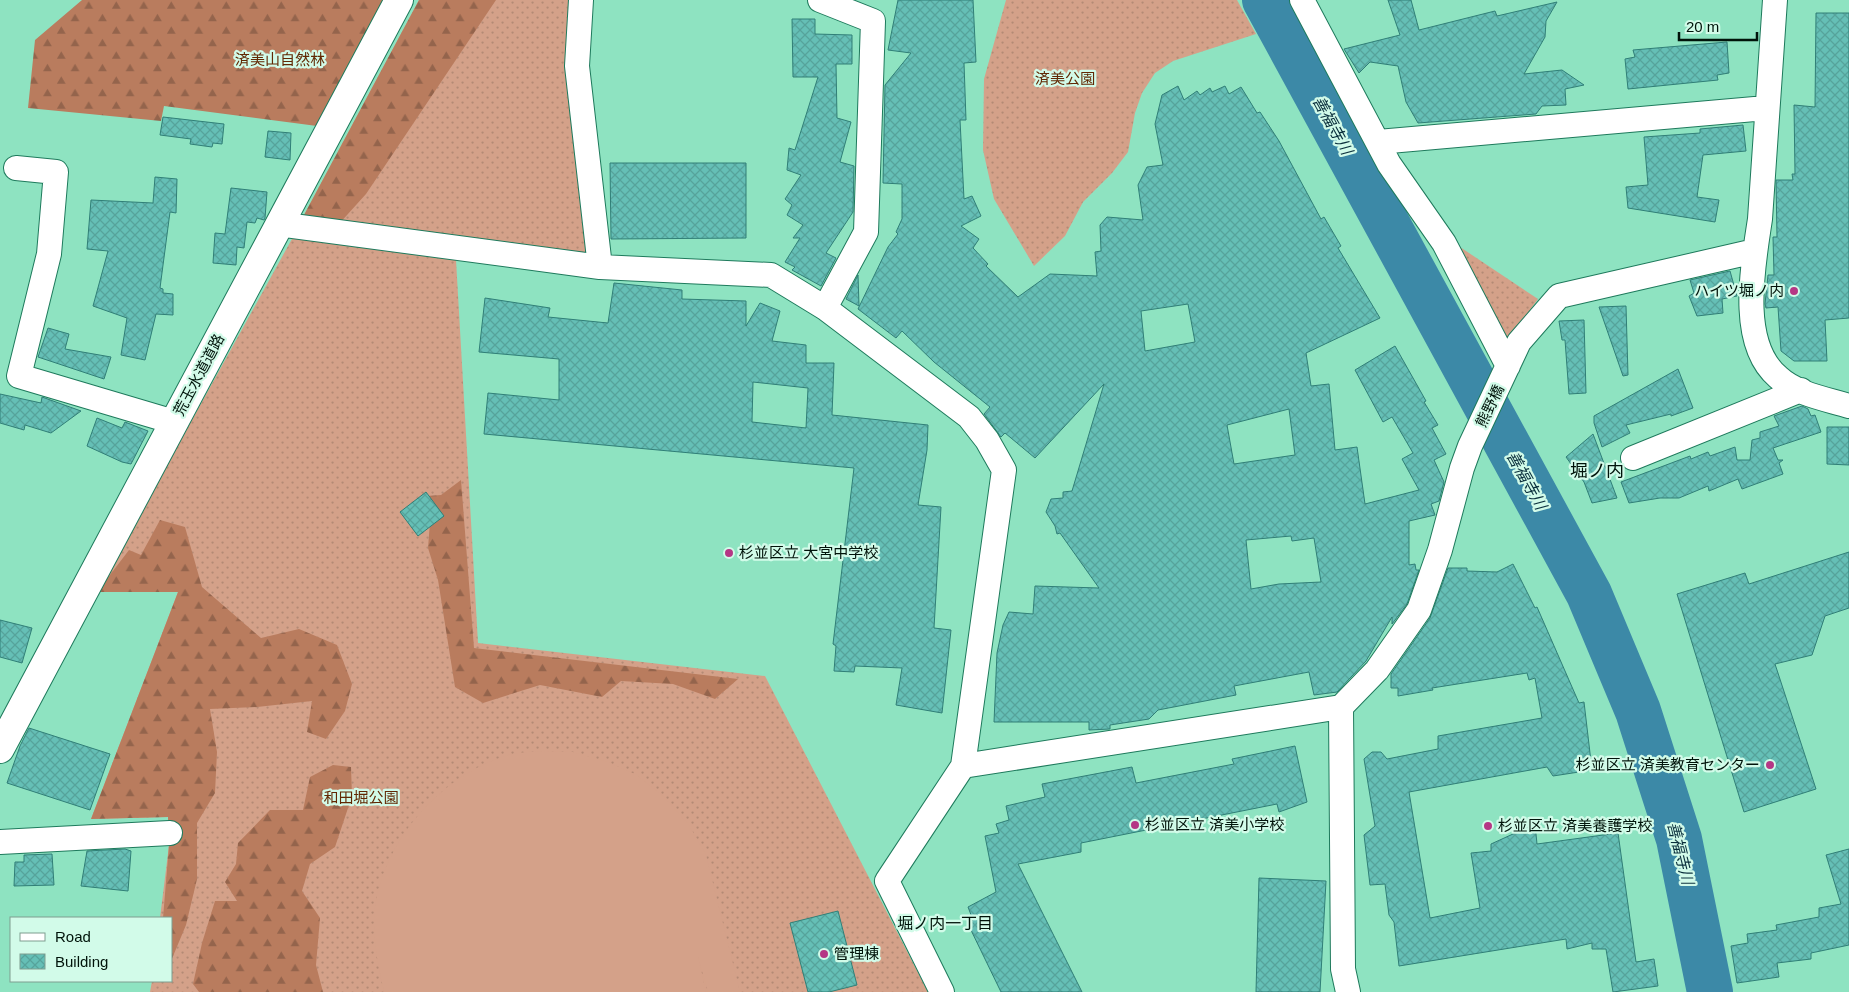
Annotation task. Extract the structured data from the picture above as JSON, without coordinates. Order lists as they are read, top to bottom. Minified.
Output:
{"streets":{"main road":["荒玉水道道路"],"street":["熊野橋"]},"districts":["堀ノ内","堀ノ内一丁目"],"water":["善福寺川"],"parks":["済美山自然林","済美公園","和田堀公園"],"places":["ハイツ堀ノ内","杉並区立 大宮中学校","杉並区立 済美教育センター","杉並区立 済美小学校","杉並区立 済美養護学校","管理棟"],"legend":["Road","Building"],"scale_bar":"20 m"}
